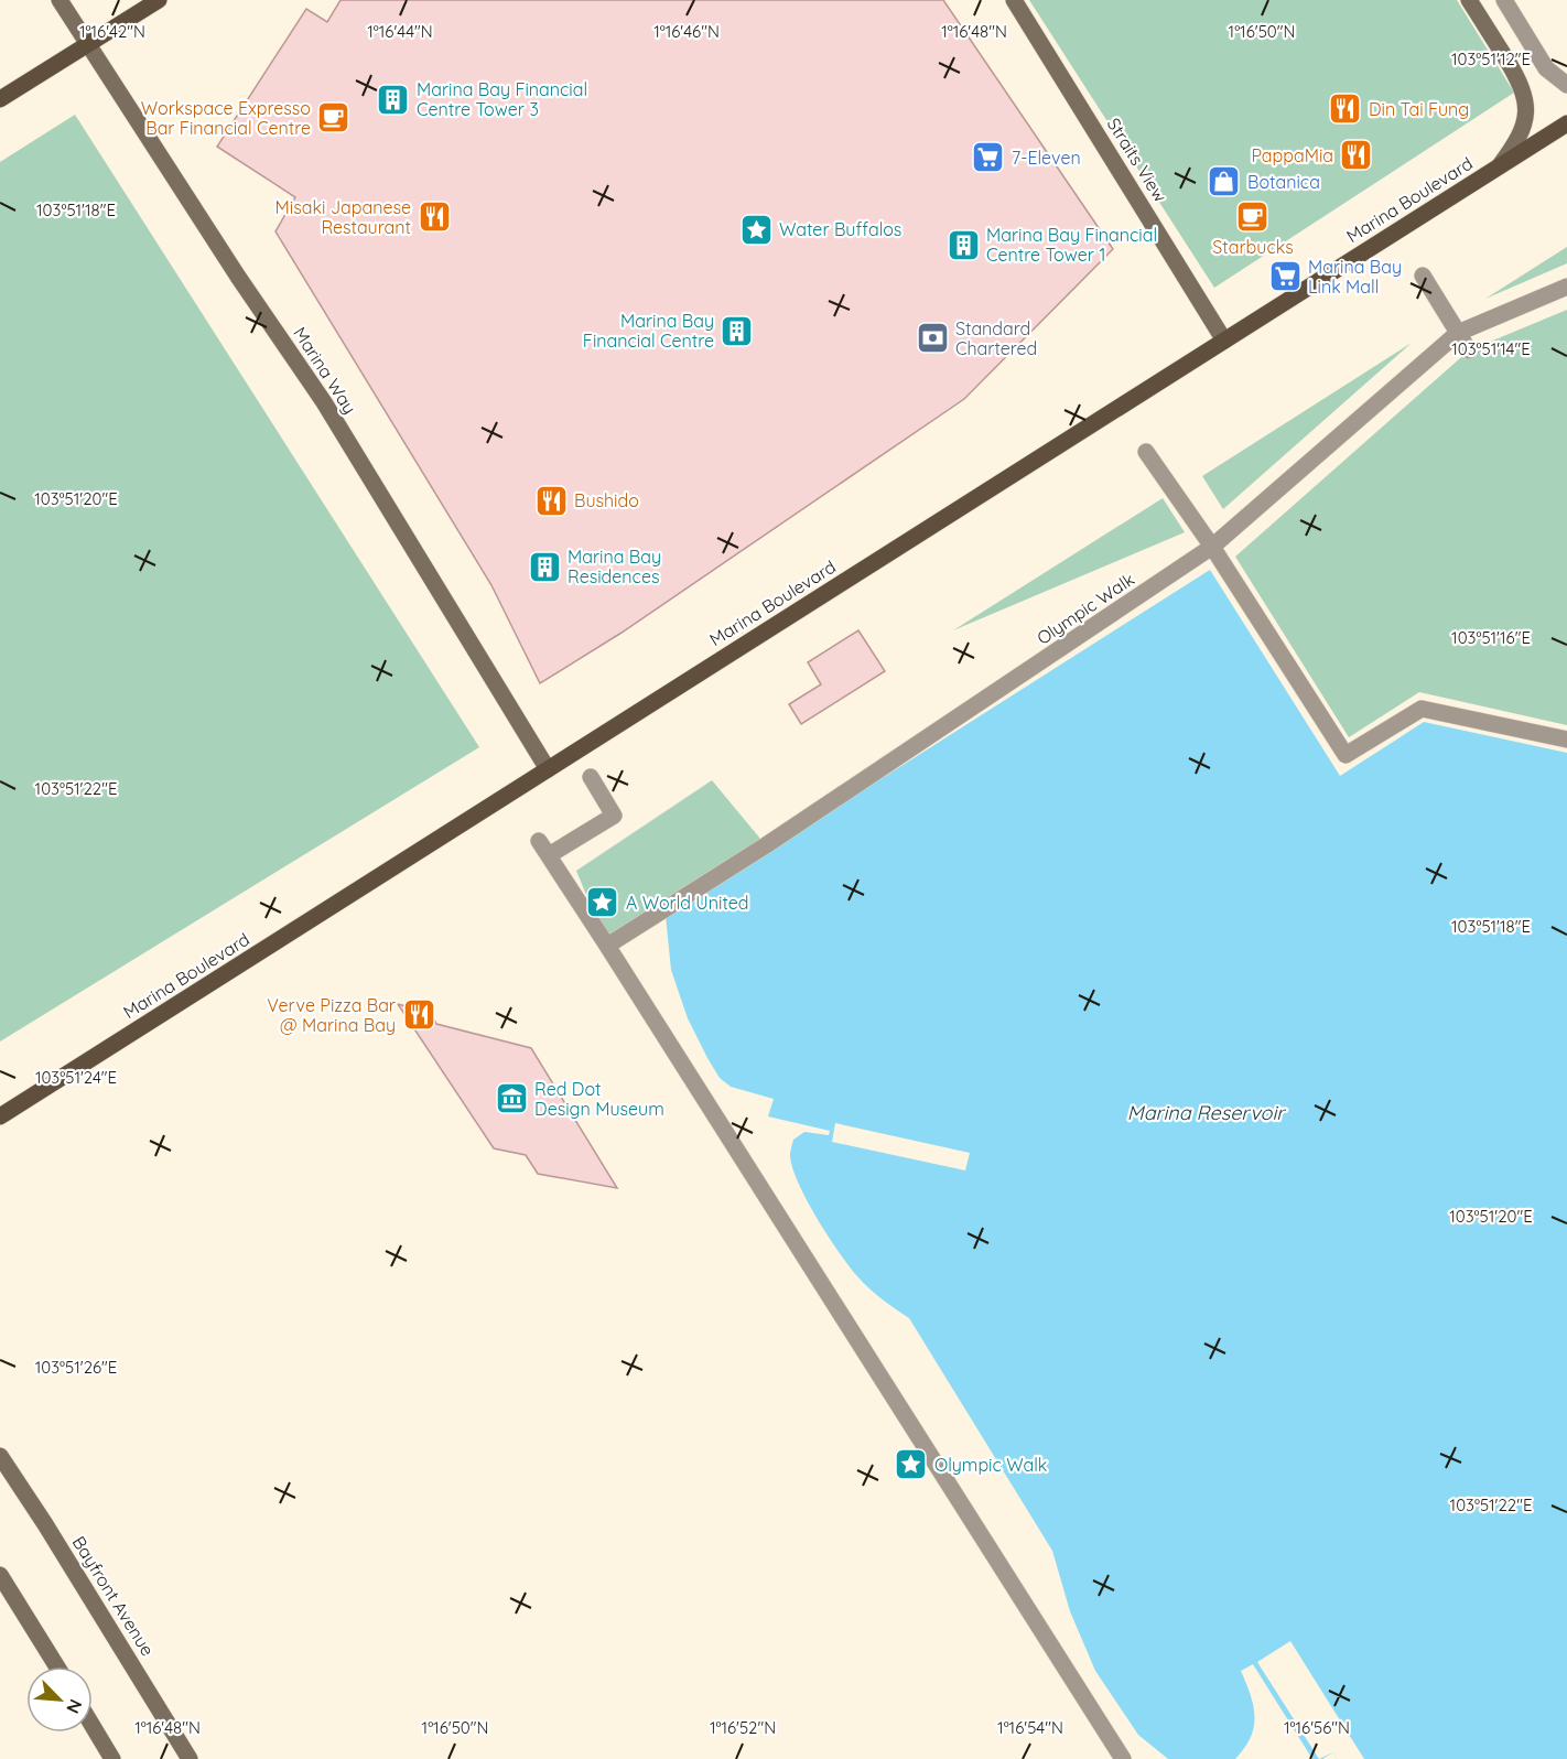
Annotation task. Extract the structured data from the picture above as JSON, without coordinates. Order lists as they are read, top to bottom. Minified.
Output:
{"streets":{"main road":["Marina Boulevard"],"street":["Straits View","Marina Way","Olympic Walk","Bayfront Avenue"]},"crossings":[["Straits View","Marina Boulevard"],["Marina Boulevard","Marina Way"]],"water":["Marina Reservoir"],"places":{"building":["Marina Bay Financial Centre Tower 3","Marina Bay Financial Centre Tower 1","Marina Bay Financial Centre","Marina Bay Residences"],"restaurant":["Din Tai Fung","PappaMia","Misaki Japanese Restaurant","Bushido","Verve Pizza Bar @ Marina Bay"],"cafe":["Workspace Expresso Bar Financial Centre","Starbucks"],"supermarket":["7-Eleven","Marina Bay Link Mall"],"shop":["Botanica"],"place":["Water Buffalos","A World United","Olympic Walk"],"bank":["Standard Chartered"],"museum":["Red Dot Design Museum"]},"north":"bottom right","coordinates":["1°16'42\"N","1°16'44\"N","1°16'46\"N","1°16'48\"N","1°16'50\"N","103°51'12\"E","103°51'18\"E","103°51'14\"E","103°51'20\"E","103°51'16\"E","103°51'22\"E","103°51'24\"E","103°51'26\"E","1°16'52\"N","1°16'54\"N","1°16'56\"N"]}
